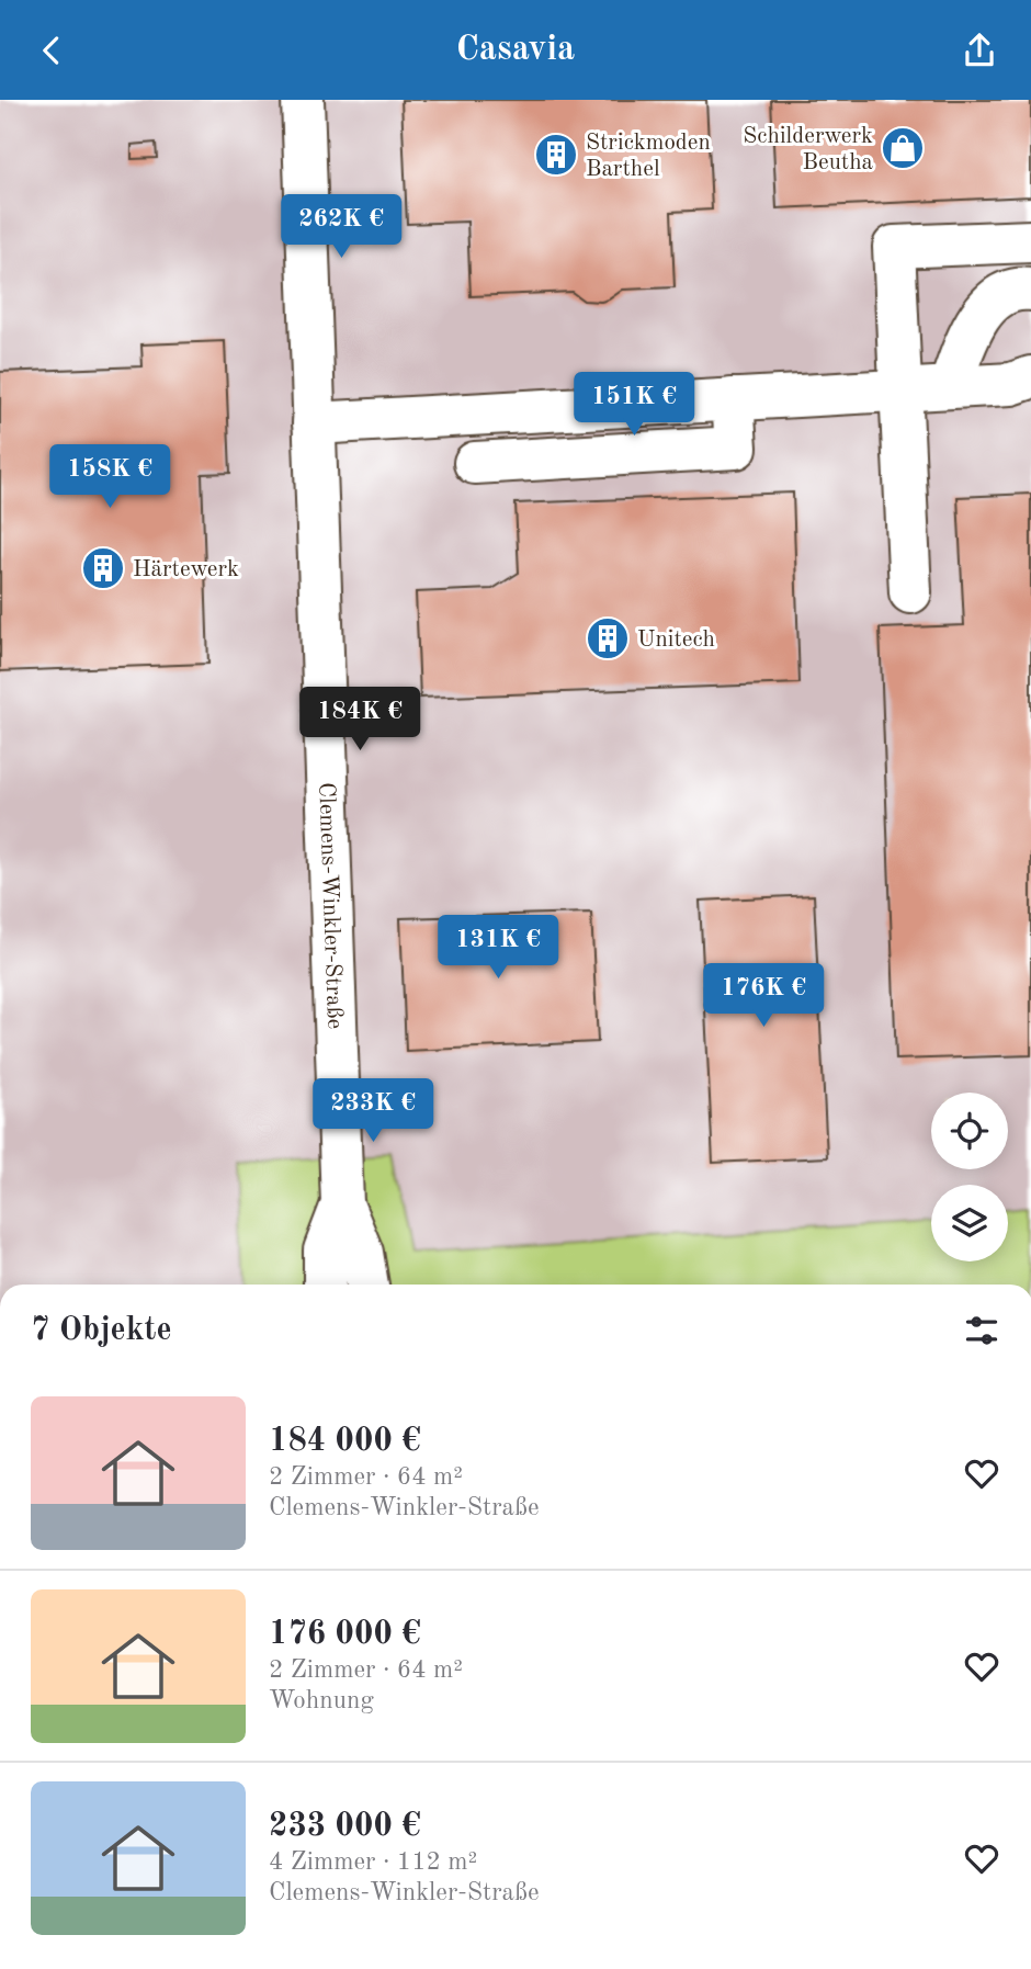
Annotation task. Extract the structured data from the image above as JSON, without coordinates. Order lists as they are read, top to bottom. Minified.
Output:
{"streets":{"street":["Clemens-Winkler-Straße"]},"places":{"shop":["Schilderwerk Beutha"],"building":["Strickmoden Barthel","Härtewerk","Unitech"]},"page":{"header":"Casavia","price":["262K €","151K €","158K €","184K €","131K €","176K €","233K €"],"heading":"7 Objekte","list":[{"name":"184 000 €","note":"2 Zimmer · 64 m² · Clemens-Winkler-Straße"},{"name":"176 000 €","note":"2 Zimmer · 64 m² · Wohnung"},{"name":"233 000 €","note":"4 Zimmer · 112 m² · Clemens-Winkler-Straße"}]}}
